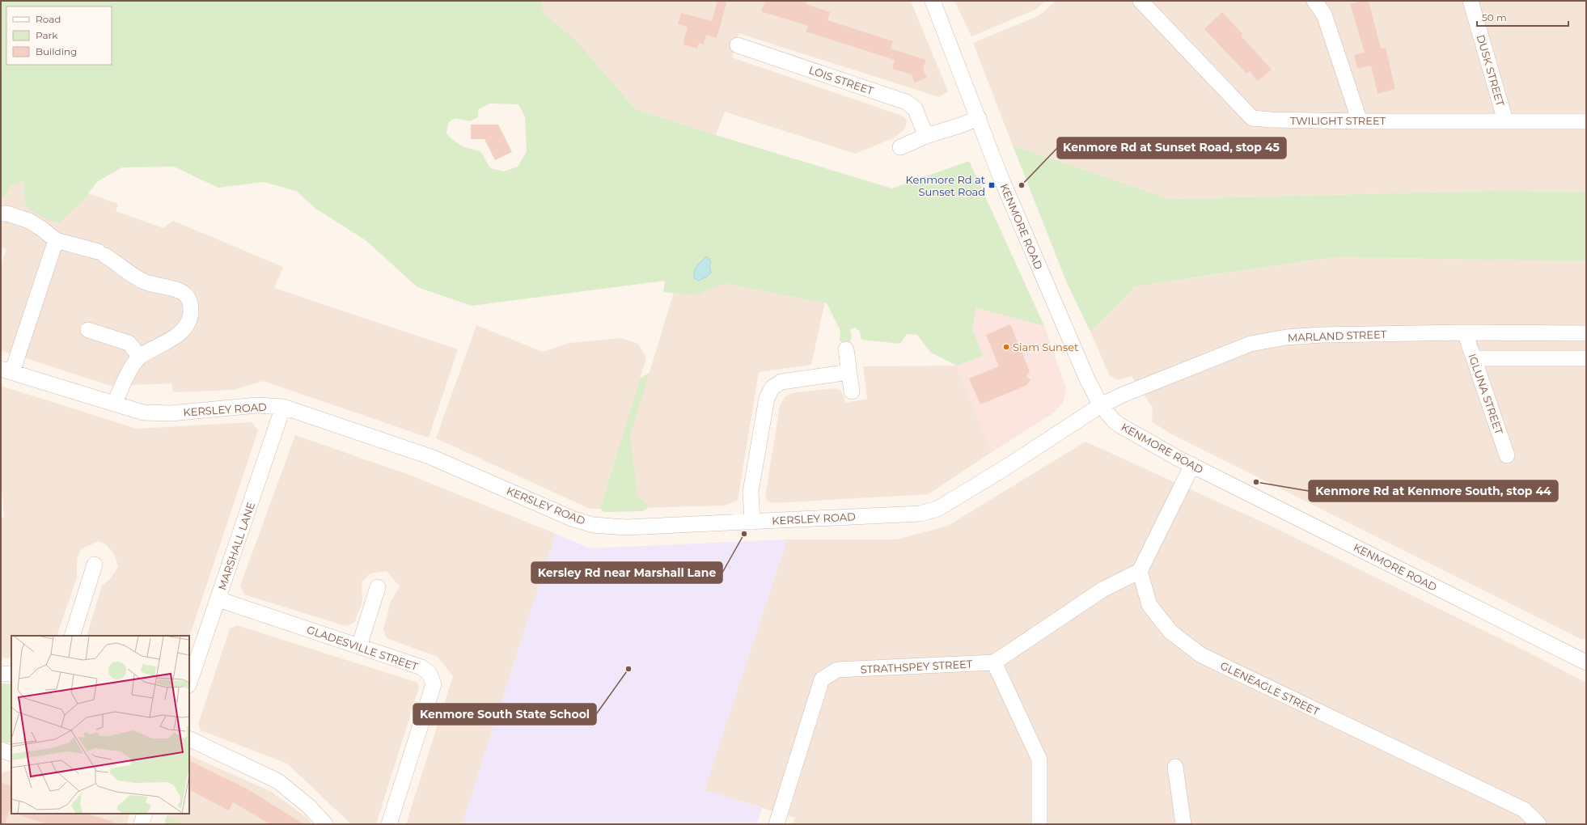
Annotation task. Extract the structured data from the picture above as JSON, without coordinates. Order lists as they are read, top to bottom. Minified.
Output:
{"streets":{"street":["DUSK STREET","LOIS STREET","TWILIGHT STREET","KENMORE ROAD","MARLAND STREET","IGLUNA STREET","KERSLEY ROAD","MARSHALL LANE","GLADESVILLE STREET","STRATHSPEY STREET","GLENEAGLE STREET"]},"crossings":[["DUSK STREET","TWILIGHT STREET"],["KENMORE ROAD","MARLAND STREET"],["KENMORE ROAD","KERSLEY ROAD"],["MARLAND STREET","IGLUNA STREET"],["MARLAND STREET","KERSLEY ROAD"],["KERSLEY ROAD","MARSHALL LANE"],["MARSHALL LANE","GLADESVILLE STREET"]],"places":{"transit":["Kenmore Rd at Sunset Road"],"other":["Kenmore Rd at Sunset Road, stop 45","Siam Sunset","Kenmore Rd at Kenmore South, stop 44","Kersley Rd near Marshall Lane","Kenmore South State School"]},"legend":["Road","Park","Building"],"scale_bar":"50 m"}
